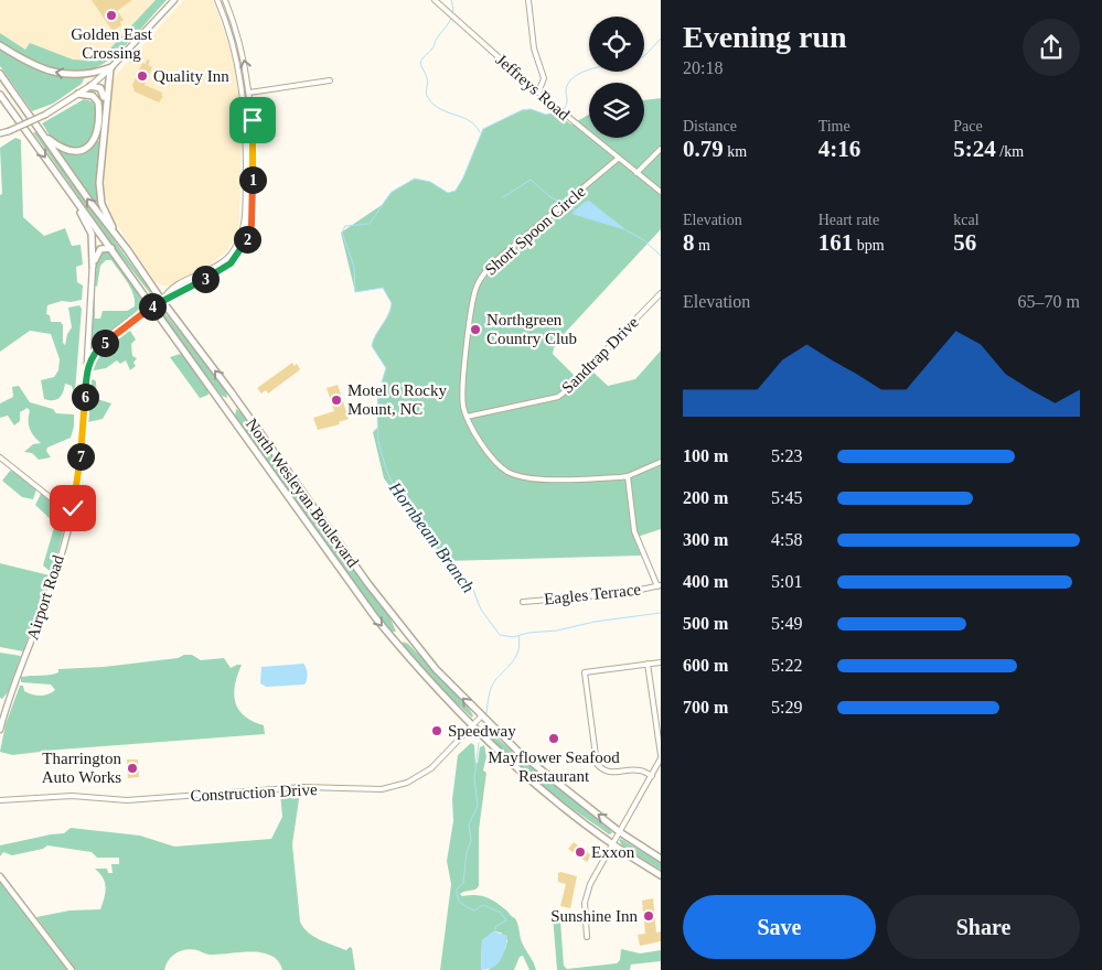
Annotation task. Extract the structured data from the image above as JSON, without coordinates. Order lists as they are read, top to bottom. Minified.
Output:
{"streets":{"highway":["North Wesleyan Boulevard"],"main road":["Airport Road"],"street":["Jeffreys Road","Short Spoon Circle","Sandtrap Drive","Eagles Terrace","Construction Drive"]},"crossings":[["Jeffreys Road","Short Spoon Circle"],["Short Spoon Circle","Sandtrap Drive"],["North Wesleyan Boulevard","Airport Road"],["North Wesleyan Boulevard","Construction Drive"]],"water":["Hornbeam Branch"],"places":["Golden East Crossing","Quality Inn","Northgreen Country Club","Motel 6 Rocky Mount, NC","Speedway","Mayflower Seafood Restaurant","Tharrington Auto Works","Exxon","Sunshine Inn"],"page":{"heading":["Evening run","20:18"],"stats":[["Distance","0.79 km"],["Time","4:16"],["Pace","5:24 /km"],["Elevation","8 m"],["Heart rate","161 bpm"],["kcal","56"]],"pins":["1","2","3","4","5","6","7"],"chart":["Elevation","65–70 m"],"list":[{"name":"100 m","note":"5:23"},{"name":"200 m","note":"5:45"},{"name":"300 m","note":"4:58"},{"name":"400 m","note":"5:01"},{"name":"500 m","note":"5:49"},{"name":"600 m","note":"5:22"},{"name":"700 m","note":"5:29"}],"buttons":["Save","Share"]}}
